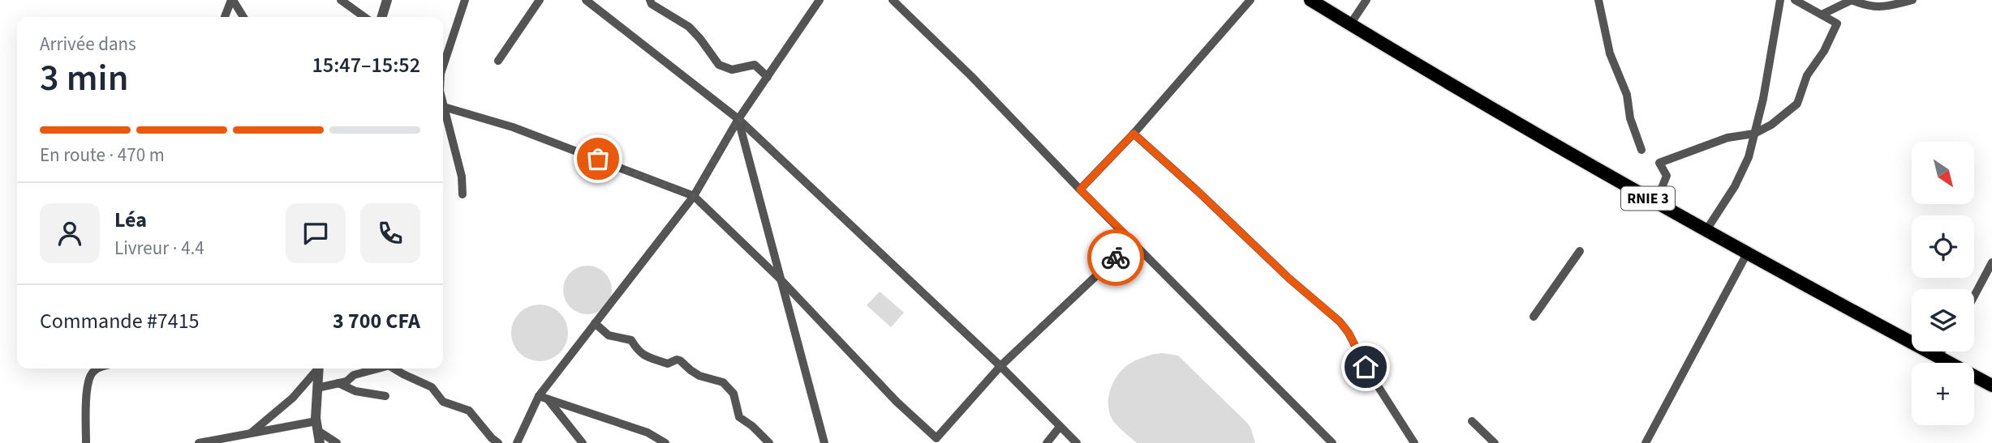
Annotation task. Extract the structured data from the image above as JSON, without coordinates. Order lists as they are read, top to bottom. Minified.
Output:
{"streets":{"highway":["RNIE 3"]},"north":"bottom right","page":{"heading":["3 min","Arrivée dans","15:47–15:52"],"panel":["Léa","Livreur · 4.4","Commande #7415","3 700 CFA"],"bar":"En route · 470 m","map_buttons":"+"}}
